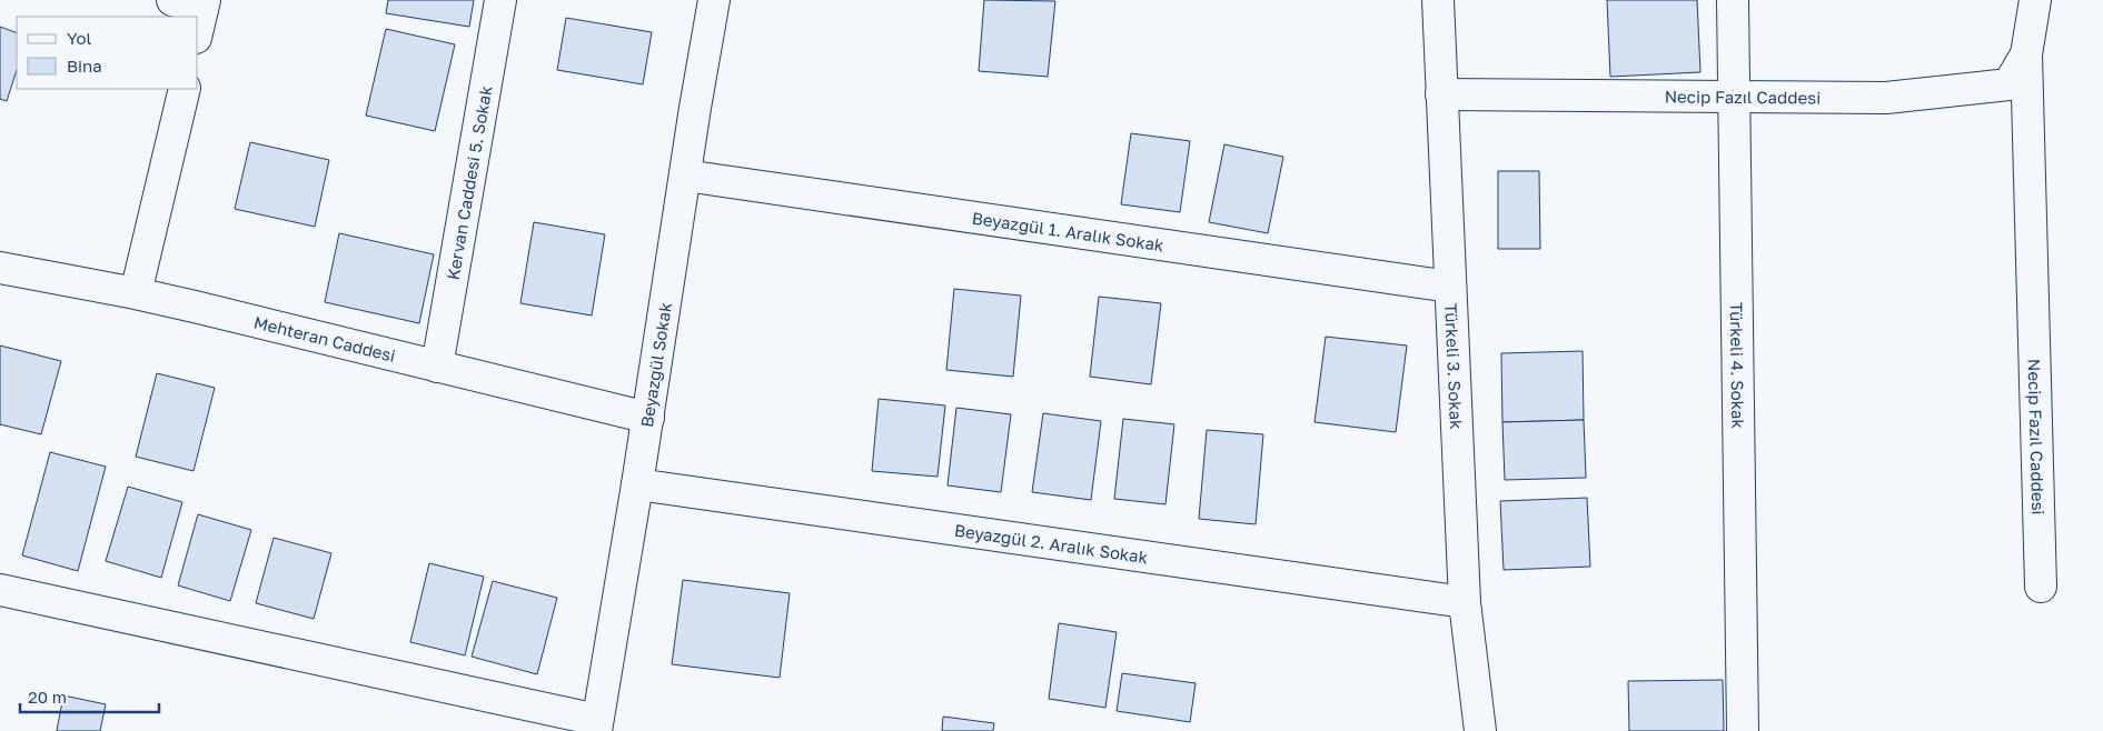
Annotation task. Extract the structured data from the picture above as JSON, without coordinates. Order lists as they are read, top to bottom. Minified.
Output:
{"streets":{"street":["Necip Fazıl Caddesi","Kervan Caddesi 5. Sokak","Beyazgül 1. Aralık Sokak","Mehteran Caddesi","Beyazgül Sokak","Türkeli 3. Sokak","Türkeli 4. Sokak","Beyazgül 2. Aralık Sokak"]},"crossings":[["Necip Fazıl Caddesi","Türkeli 3. Sokak"],["Necip Fazıl Caddesi","Türkeli 4. Sokak"],["Kervan Caddesi 5. Sokak","Mehteran Caddesi"],["Beyazgül 1. Aralık Sokak","Beyazgül Sokak"],["Beyazgül 1. Aralık Sokak","Türkeli 3. Sokak"],["Mehteran Caddesi","Beyazgül Sokak"],["Beyazgül Sokak","Beyazgül 2. Aralık Sokak"],["Türkeli 3. Sokak","Beyazgül 2. Aralık Sokak"]],"legend":["Yol","Bina"],"scale_bar":"20 m"}
